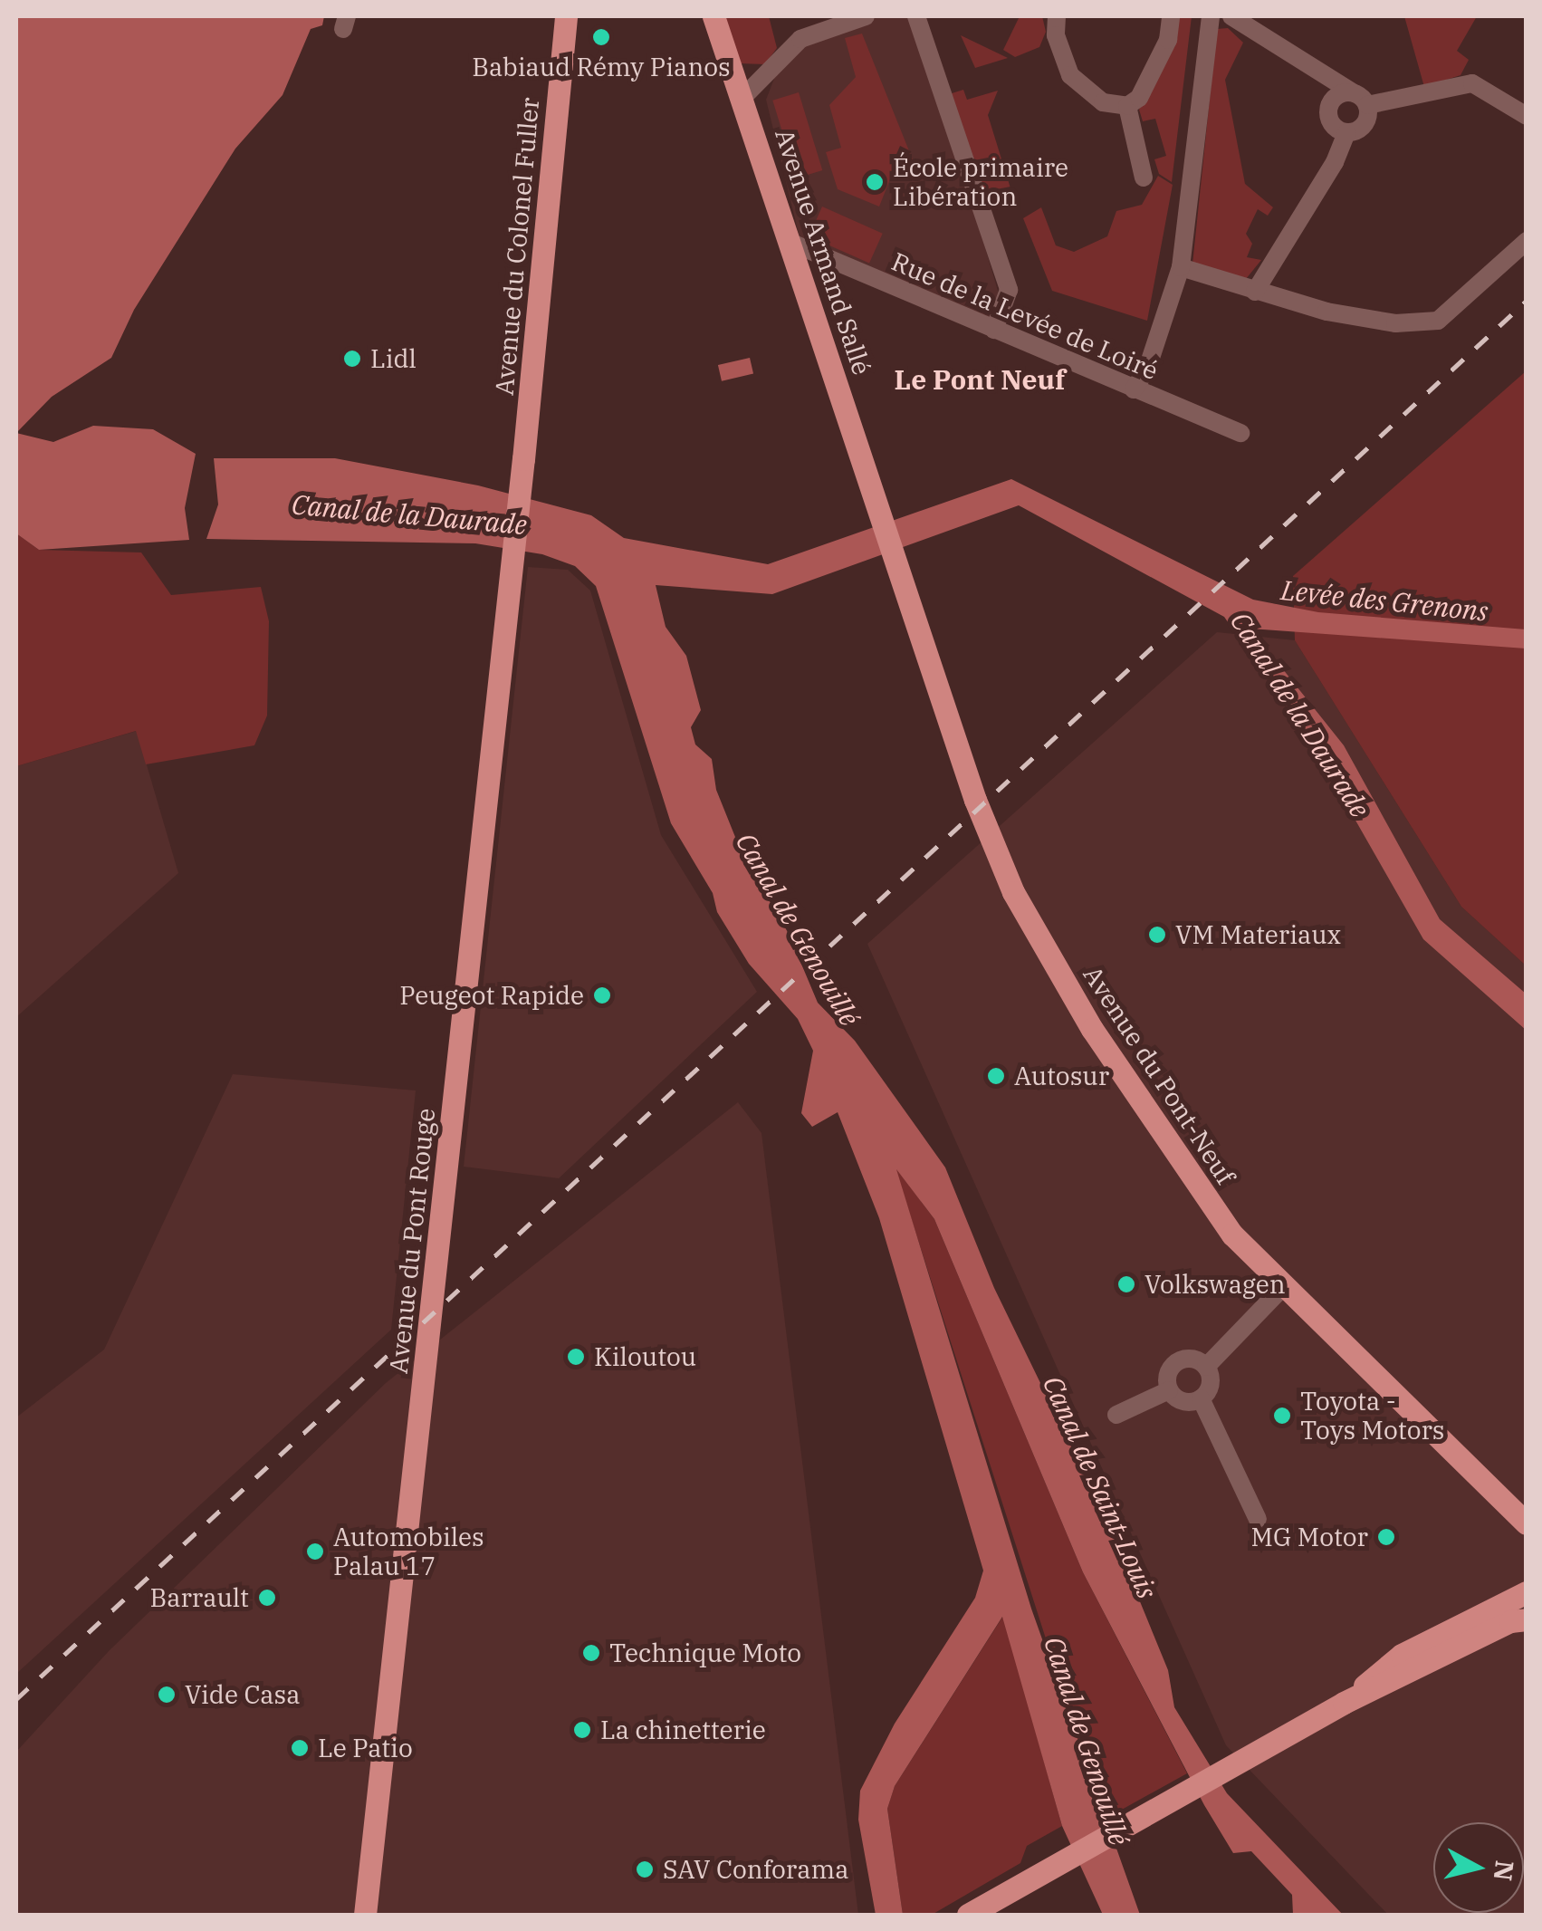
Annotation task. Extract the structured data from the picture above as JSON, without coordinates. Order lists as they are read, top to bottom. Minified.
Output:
{"streets":{"main road":["Avenue du Colonel Fuller","Avenue Armand Sallé","Avenue du Pont-Neuf","Avenue du Pont Rouge"],"street":["Rue de la Levée de Loiré"]},"crossings":[["Avenue du Colonel Fuller","Avenue du Pont Rouge"],["Avenue Armand Sallé","Rue de la Levée de Loiré"],["Avenue Armand Sallé","Avenue du Pont-Neuf"]],"districts":["Le Pont Neuf"],"water":["Canal de la Daurade","Levée des Grenons","Canal de Genouillé","Canal de Saint-Louis"],"places":["Babiaud Rémy Pianos","École primaire Libération","Lidl","VM Materiaux","Peugeot Rapide","Autosur","Volkswagen","Kiloutou","Toyota - Toys Motors","MG Motor","Automobiles Palau 17","Barrault","Technique Moto","Vide Casa","La chinetterie","Le Patio","SAV Conforama"],"north":"right"}
